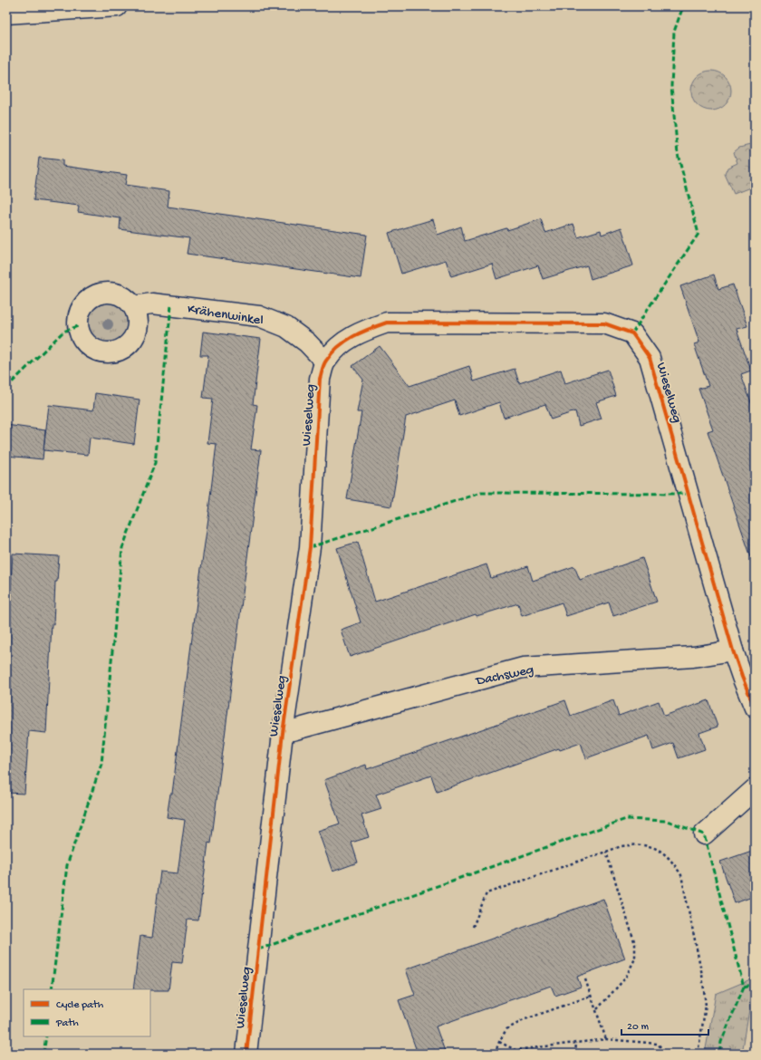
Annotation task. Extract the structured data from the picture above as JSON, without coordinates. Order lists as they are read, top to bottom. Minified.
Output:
{"streets":{"street":["Krähenwinkel","Wieselweg","Dachsweg"]},"crossings":[["Krähenwinkel","Wieselweg"],["Wieselweg","Dachsweg"]],"legend":["Cycle path","Path"],"scale_bar":"20 m"}
